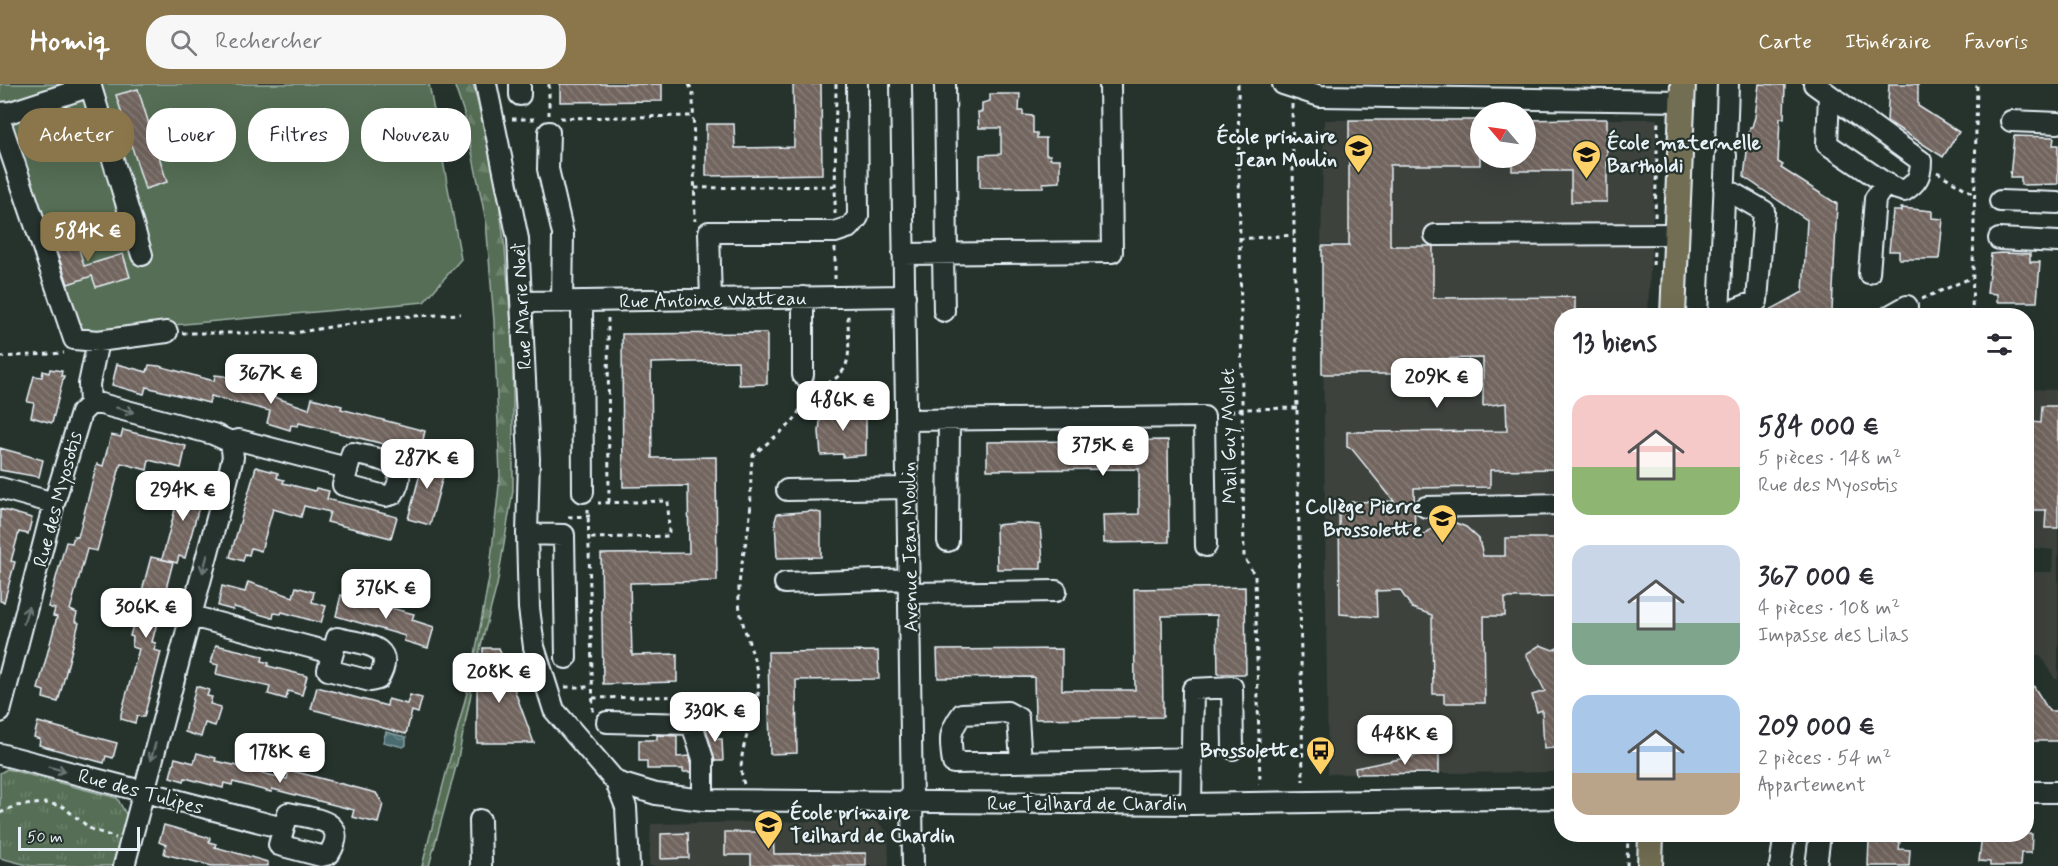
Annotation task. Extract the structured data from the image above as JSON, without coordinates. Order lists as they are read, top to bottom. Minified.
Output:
{"streets":{"street":["Rue Antoine Watteau","Rue Marie Noël","Rue des Myosotis","Avenue Jean Moulin","Rue des Tulipes","Rue Teilhard de Chardin"],"path":["Mail Guy Mollet"]},"crossings":[["Rue Antoine Watteau","Rue Marie Noël"],["Rue Antoine Watteau","Avenue Jean Moulin"],["Rue Marie Noël","Rue Teilhard de Chardin"],["Avenue Jean Moulin","Rue Teilhard de Chardin"]],"one_way":["Rue des Tulipes"],"places":{"school or university":["École primaire Jean Moulin","École maternelle Bartholdi","Collège Pierre Brossolette","École primaire Teilhard de Chardin"],"bus stop":["Brossolette"]},"scale_bar":"50 m","north":"top left","page":{"header":"Homiq","search":"Rechercher","nav":["Carte","Itinéraire","Favoris"],"chip":["Acheter","Louer","Filtres","Nouveau"],"price":["584K €","367K €","209K €","486K €","375K €","287K €","294K €","376K €","306K €","208K €","330K €","448K €","178K €"],"heading":"13 biens","list":[{"name":"584 000 €","note":"5 pièces · 148 m² · Rue des Myosotis"},{"name":"367 000 €","note":"4 pièces · 108 m² · Impasse des Lilas"},{"name":"209 000 €","note":"2 pièces · 54 m² · Appartement"}],"scale":"50 m"}}
